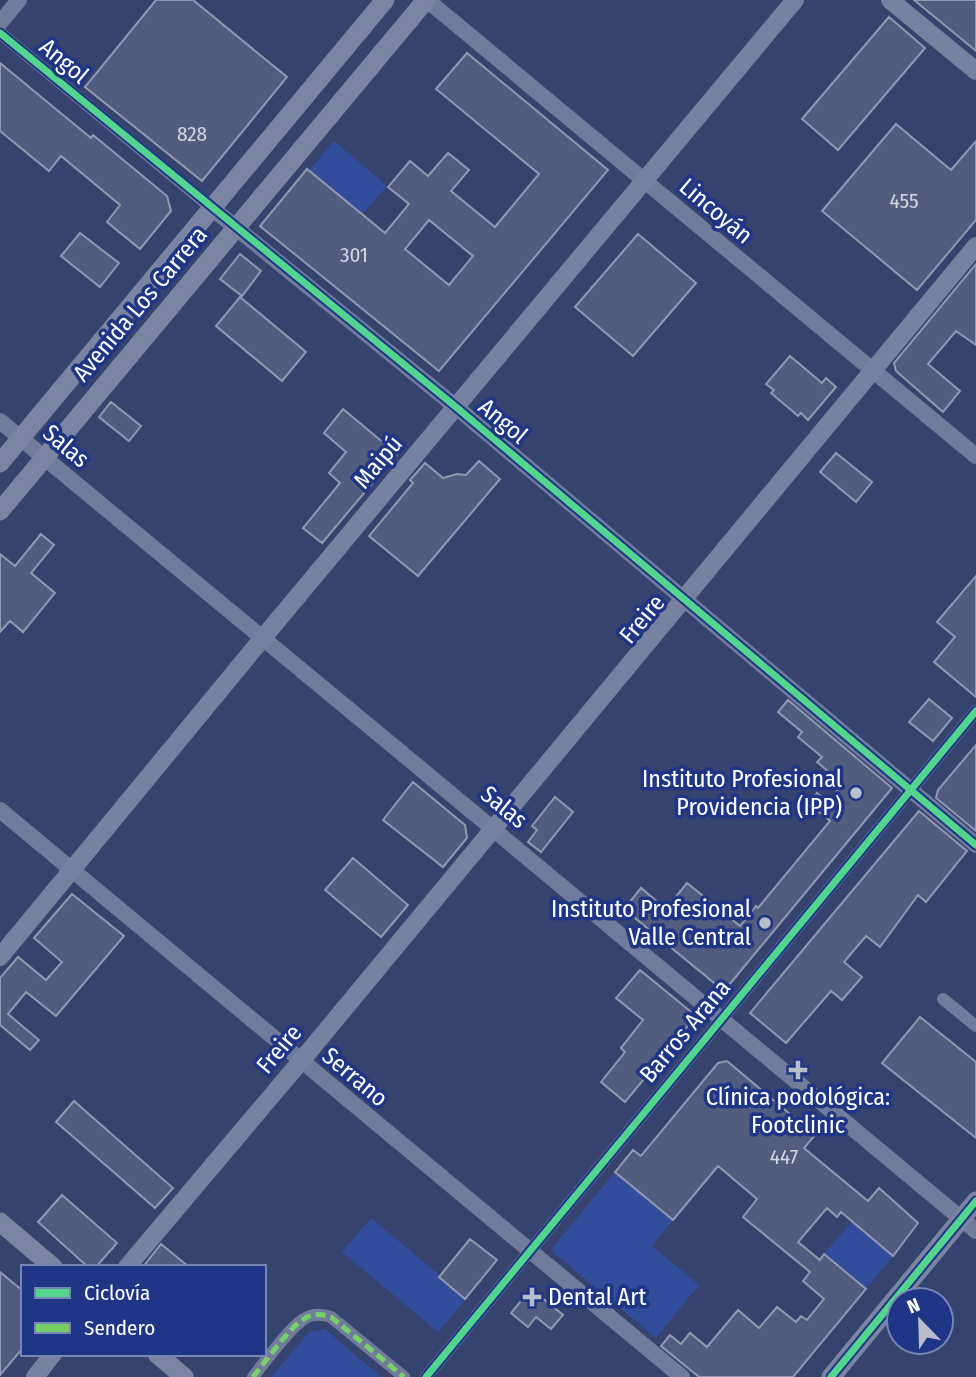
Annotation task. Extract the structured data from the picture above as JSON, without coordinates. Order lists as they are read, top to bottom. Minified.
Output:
{"streets":{"main road":["Avenida Los Carrera","Maipú","Freire"],"street":["Angol","Lincoyán","Salas","Barros Arana","Serrano"]},"crossings":[["Angol","Avenida Los Carrera"],["Angol","Maipú"],["Angol","Freire"],["Angol","Barros Arana"],["Lincoyán","Avenida Los Carrera"],["Lincoyán","Maipú"],["Lincoyán","Freire"],["Avenida Los Carrera","Salas"],["Salas","Maipú"],["Salas","Freire"],["Salas","Barros Arana"],["Maipú","Serrano"],["Freire","Serrano"],["Barros Arana","Serrano"]],"places":{"other":["Instituto Profesional Providencia (IPP)","Instituto Profesional Valle Central"],"health":["Clínica podológica: Footclinic","Dental Art"]},"house_numbers":["828","455","301","447"],"legend":["Ciclovía","Sendero"],"north":"top left"}
